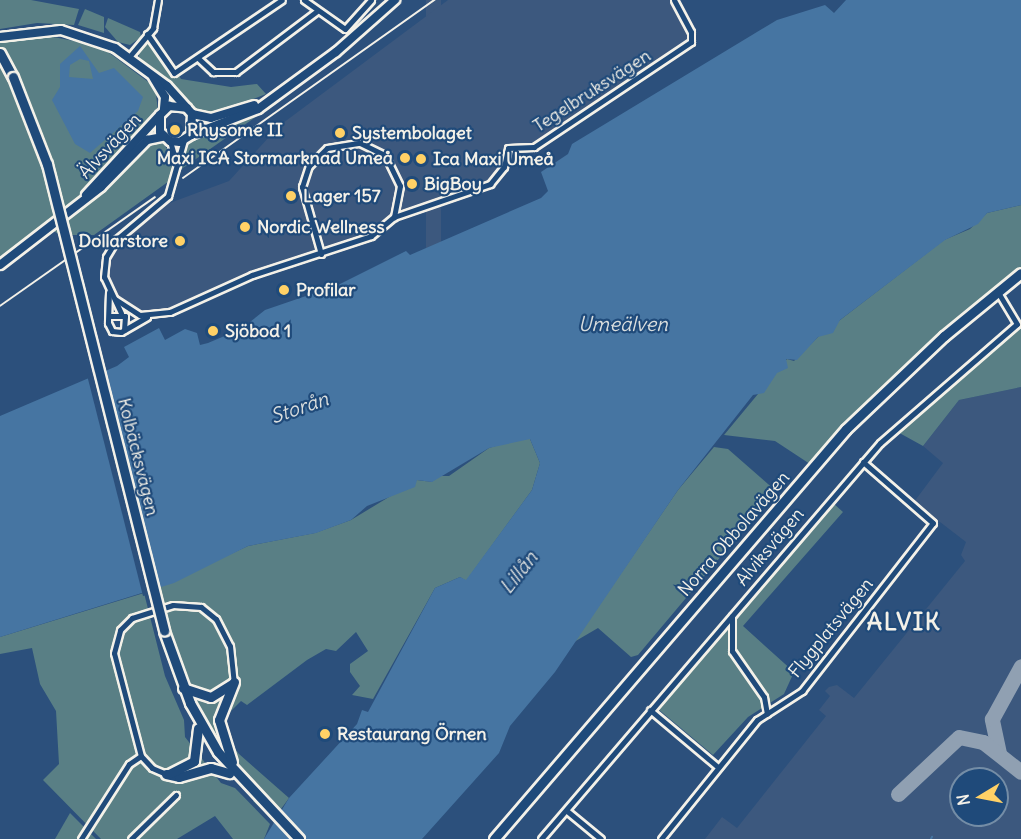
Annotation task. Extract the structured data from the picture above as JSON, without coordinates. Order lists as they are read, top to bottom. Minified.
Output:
{"streets":{"highway":["Kolbäcksvägen","Norra Obbolavägen"],"main road":["Älvsvägen"],"street":["Tegelbruksvägen","Alviksvägen","Flygplatsvägen"]},"crossings":[["Norra Obbolavägen","Alviksvägen"],["Alviksvägen","Flygplatsvägen"]],"districts":["ALVIK"],"water":["Umeälven","Storån","Lillån"],"places":["Rhysome II","Systembolaget","Maxi ICA Stormarknad Umeå","Ica Maxi Umeå","BigBoy","Lager 157","Nordic Wellness","Dollarstore","Profilar","Sjöbod 1","Restaurang Örnen"],"north":"left"}
